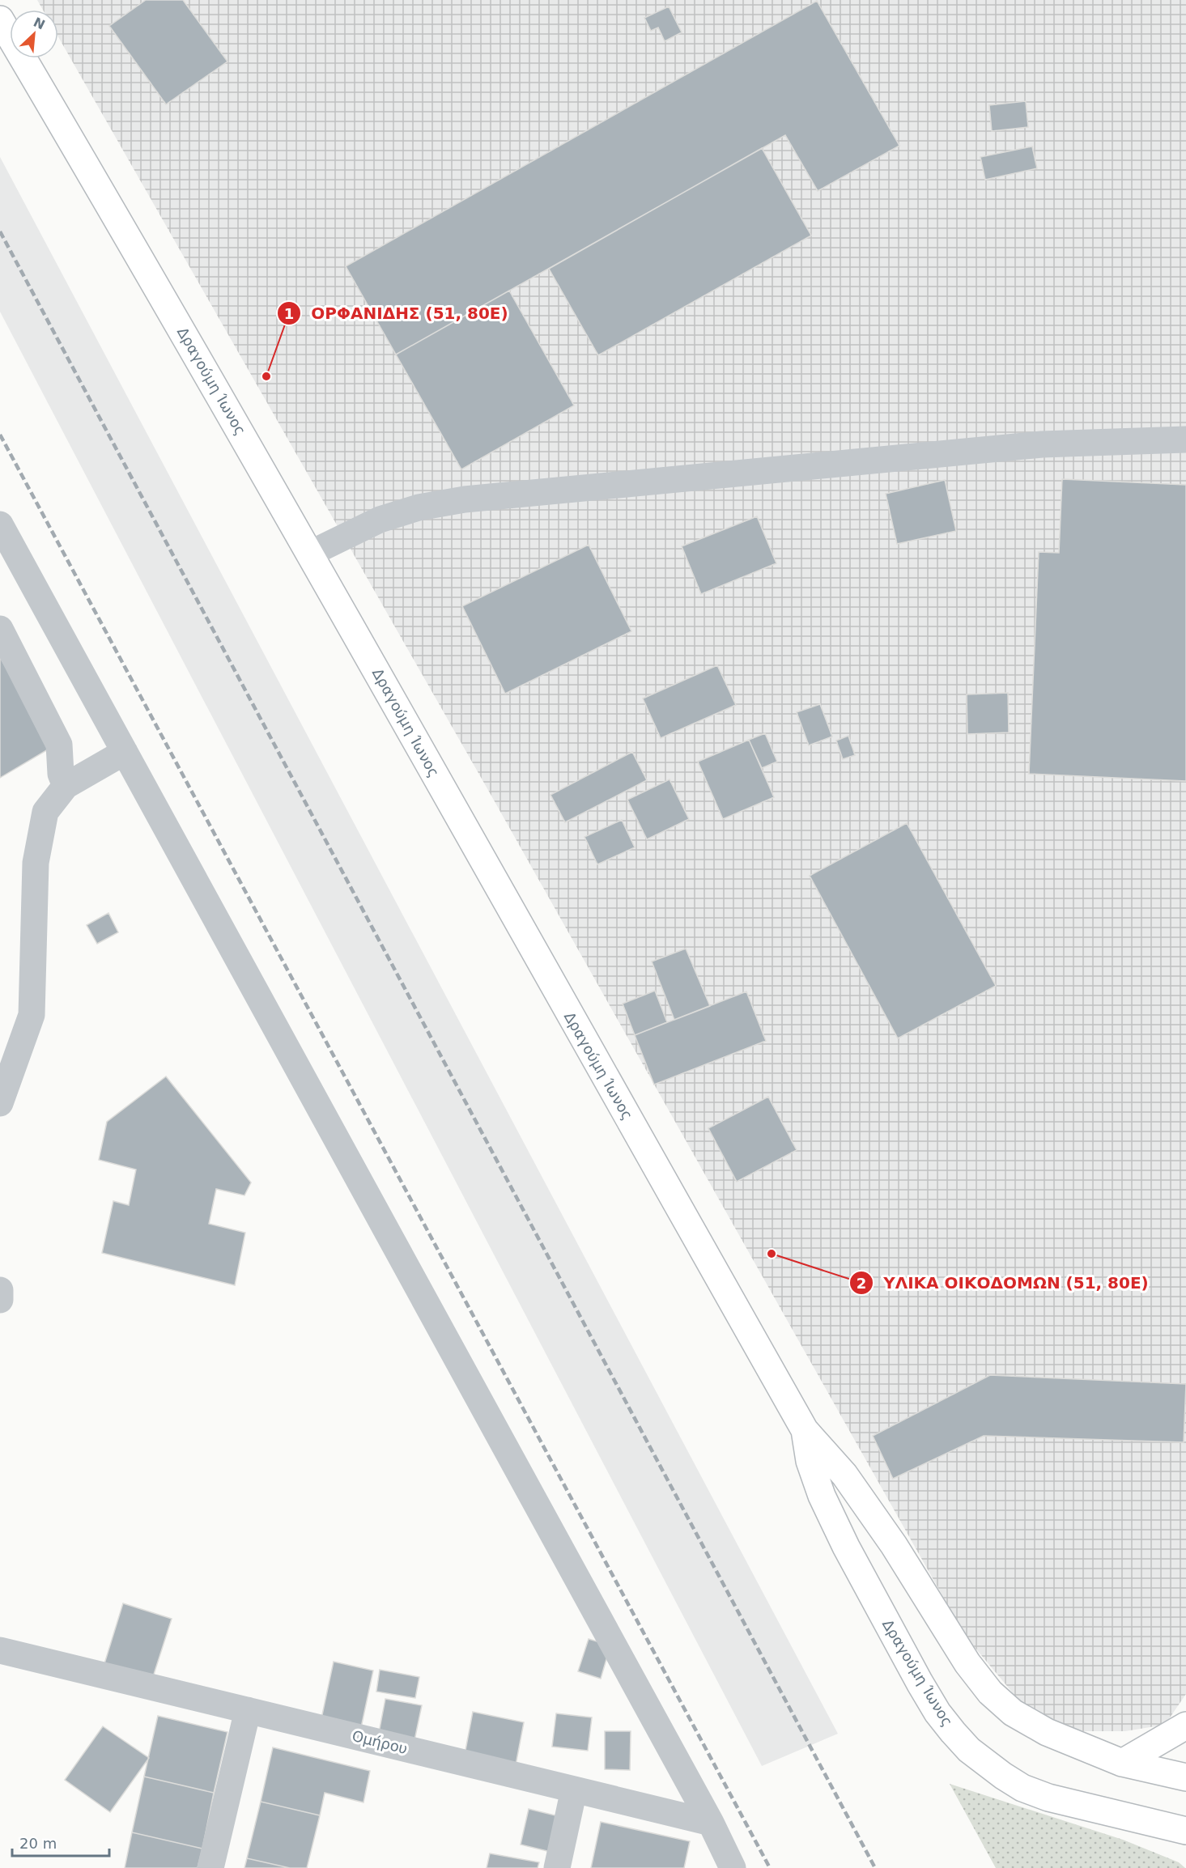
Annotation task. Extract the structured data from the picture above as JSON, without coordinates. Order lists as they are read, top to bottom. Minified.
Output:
{"streets":{"main road":["Δραγούμη Ίωνος"],"street":["Ομήρου"]},"places":["ΟΡΦΑΝΙΔΗΣ (51, 80Ε)","ΥΛΙΚΑ ΟΙΚΟΔΟΜΩΝ (51, 80Ε)"],"scale_bar":"20 m","north":"top right"}
